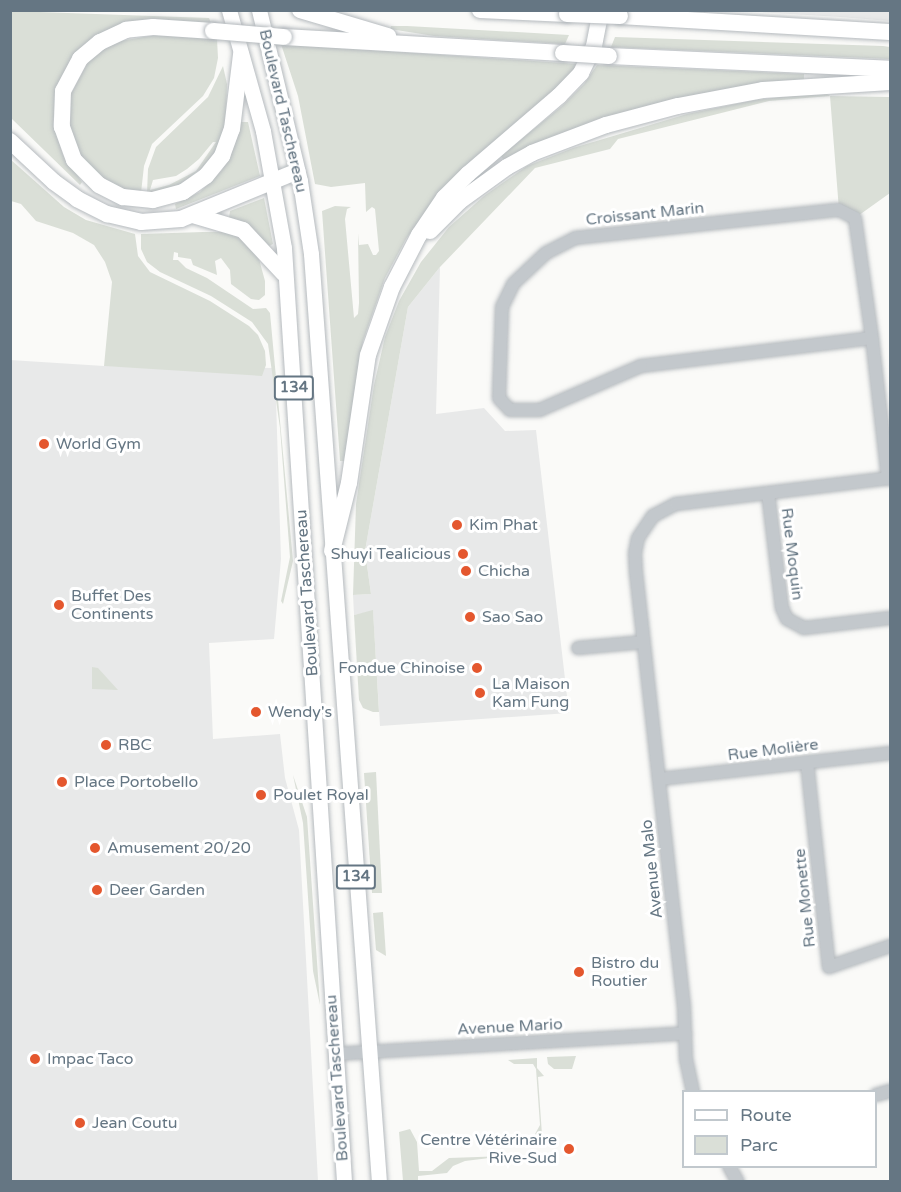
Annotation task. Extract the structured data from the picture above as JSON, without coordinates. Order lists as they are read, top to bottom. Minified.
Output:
{"streets":{"main road":["Boulevard Taschereau","134"],"street":["Croissant Marin","Rue Moquin","Rue Molière","Avenue Malo","Rue Monette","Avenue Mario"]},"crossings":[["Boulevard Taschereau","Avenue Mario"],["Croissant Marin","Avenue Malo"],["Rue Moquin","Avenue Malo"],["Rue Molière","Avenue Malo"],["Rue Molière","Rue Monette"],["Avenue Malo","Avenue Mario"]],"places":["World Gym","Kim Phat","Shuyi Tealicious","Chicha","Buffet Des Continents","Sao Sao","Fondue Chinoise","La Maison Kam Fung","Wendy's","RBC","Place Portobello","Poulet Royal","Amusement 20/20","Deer Garden","Bistro du Routier","Impac Taco","Jean Coutu","Centre Vétérinaire Rive-Sud"],"legend":["Route","Parc"]}
